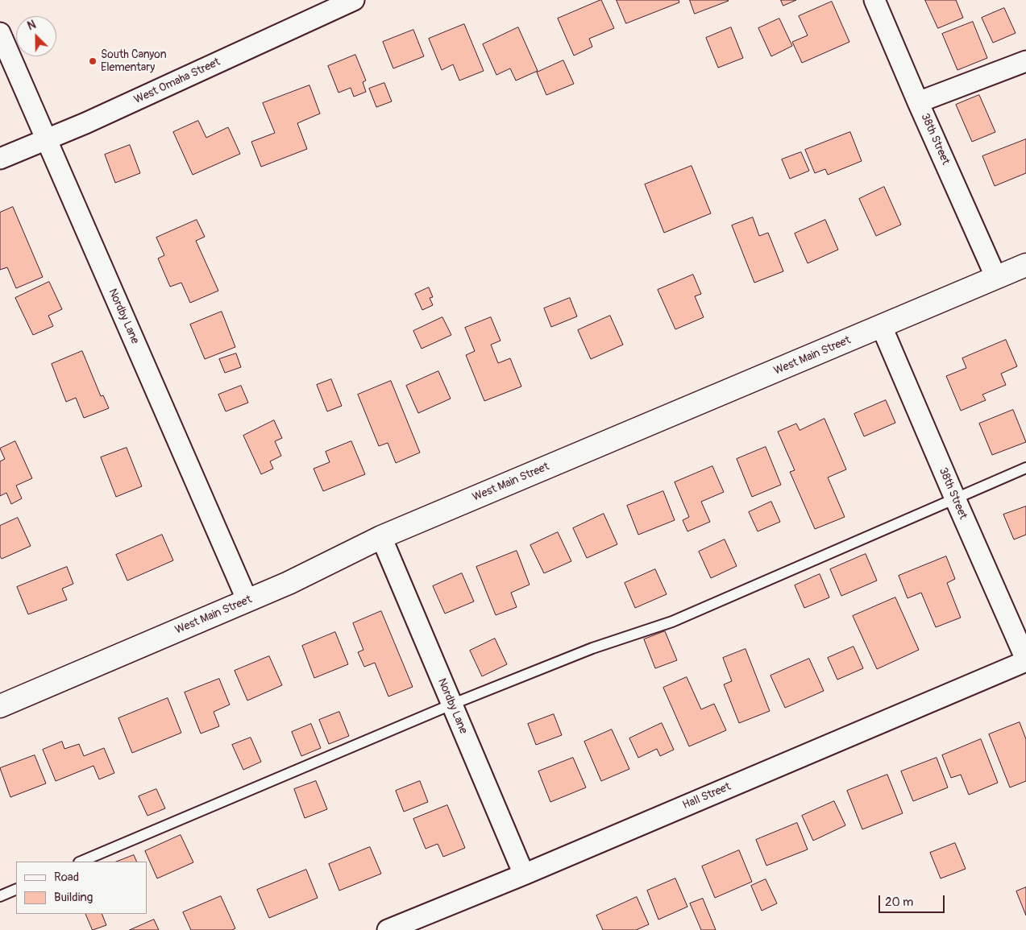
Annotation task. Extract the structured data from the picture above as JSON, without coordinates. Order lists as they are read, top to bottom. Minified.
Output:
{"streets":{"street":["West Omaha Street","38th Street","Nordby Lane","West Main Street","Hall Street"]},"crossings":[["West Omaha Street","Nordby Lane"],["38th Street","West Main Street"],["38th Street","Hall Street"],["Nordby Lane","West Main Street"],["Nordby Lane","Hall Street"]],"places":["South Canyon Elementary"],"legend":["Road","Building"],"scale_bar":"20 m","north":"top left"}
